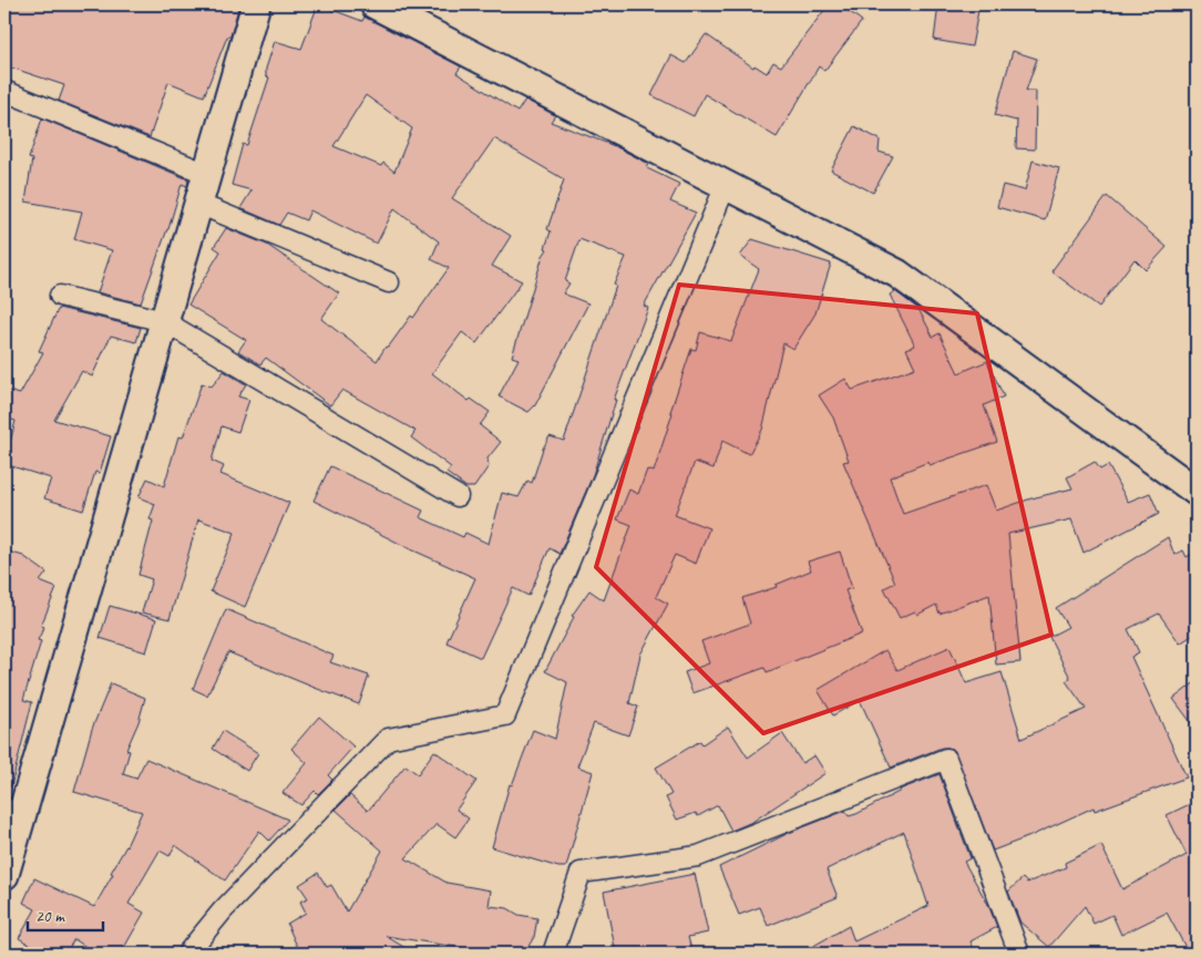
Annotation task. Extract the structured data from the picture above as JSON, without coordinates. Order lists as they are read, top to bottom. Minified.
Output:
{"scale_bar":"20 m"}
